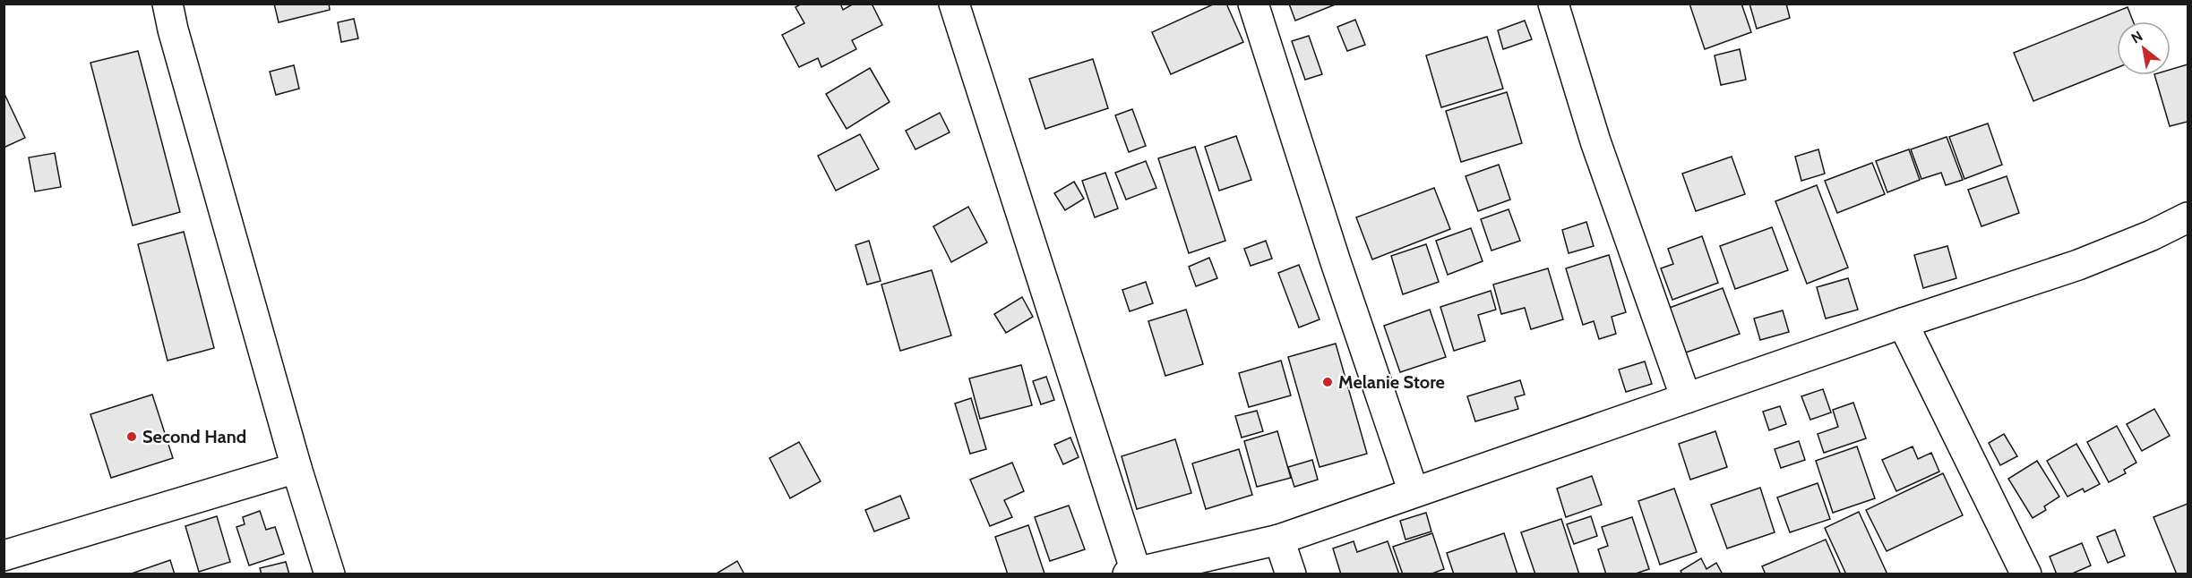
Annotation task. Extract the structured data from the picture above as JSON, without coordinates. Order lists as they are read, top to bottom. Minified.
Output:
{"places":["Melanie Store","Second Hand"],"north":"top left"}
